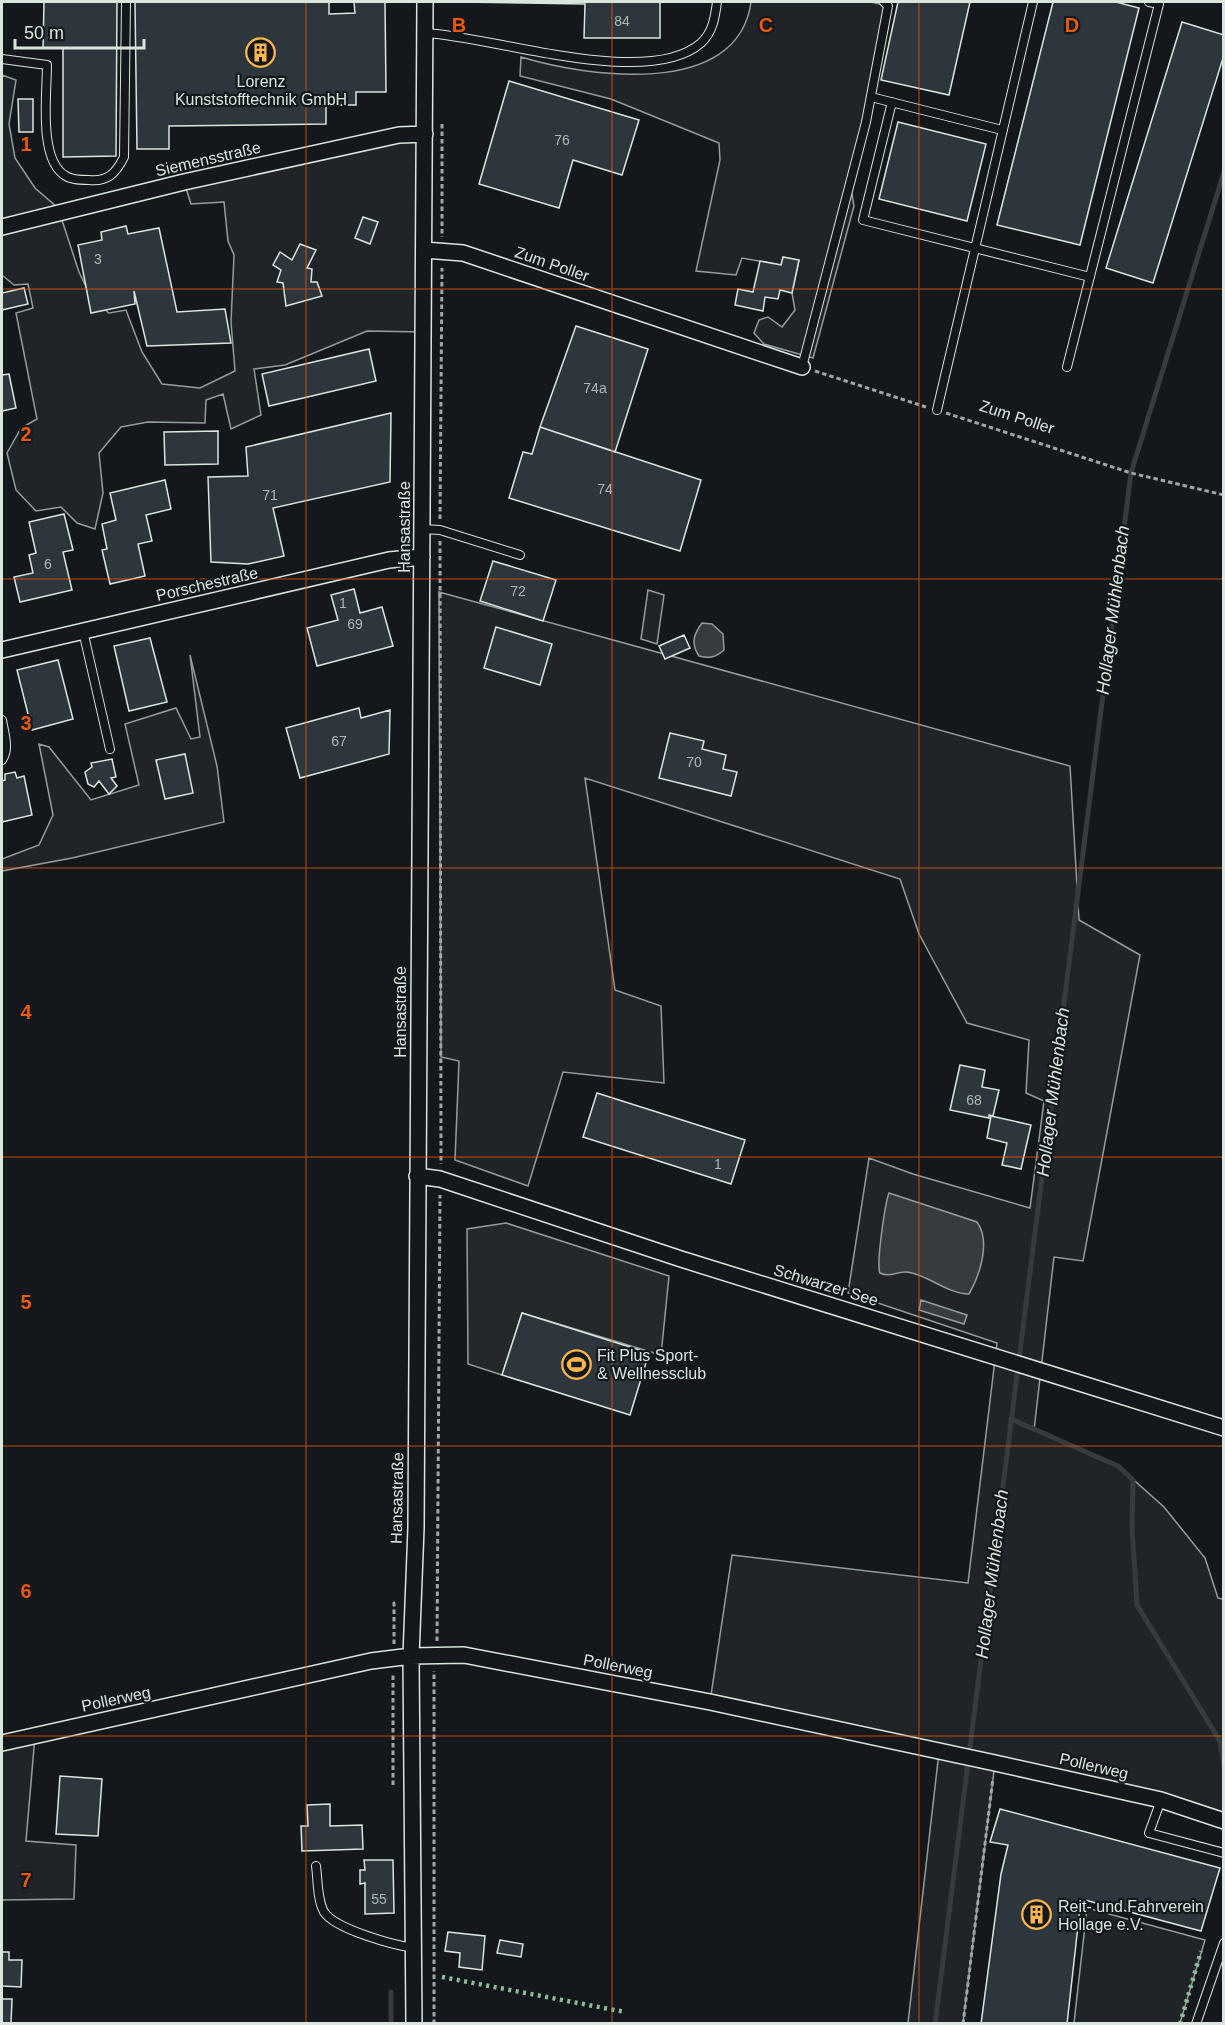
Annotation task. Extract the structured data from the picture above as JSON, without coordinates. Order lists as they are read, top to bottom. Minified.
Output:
{"streets":{"street":["Siemensstraße","Zum Poller","Hansastraße","Porschestraße","Schwarzer See","Pollerweg"]},"crossings":[["Siemensstraße","Hansastraße"],["Zum Poller","Hansastraße"],["Hansastraße","Porschestraße"],["Hansastraße","Schwarzer See"],["Hansastraße","Pollerweg"]],"water":["Hollager Mühlenbach"],"places":{"building":["Lorenz Kunststofftechnik GmbH","Reit- und Fahrverein Hollage e.V."],"sports":["Fit Plus Sport- & Wellnessclub"]},"house_numbers":["84","76","3","74a","74","71","6","72","1","69","67","70","68","1","55"],"scale_bar":"50 m","grid":{"columns":["B","C","D"],"rows":["1","2","3","4","5","6","7"]}}
